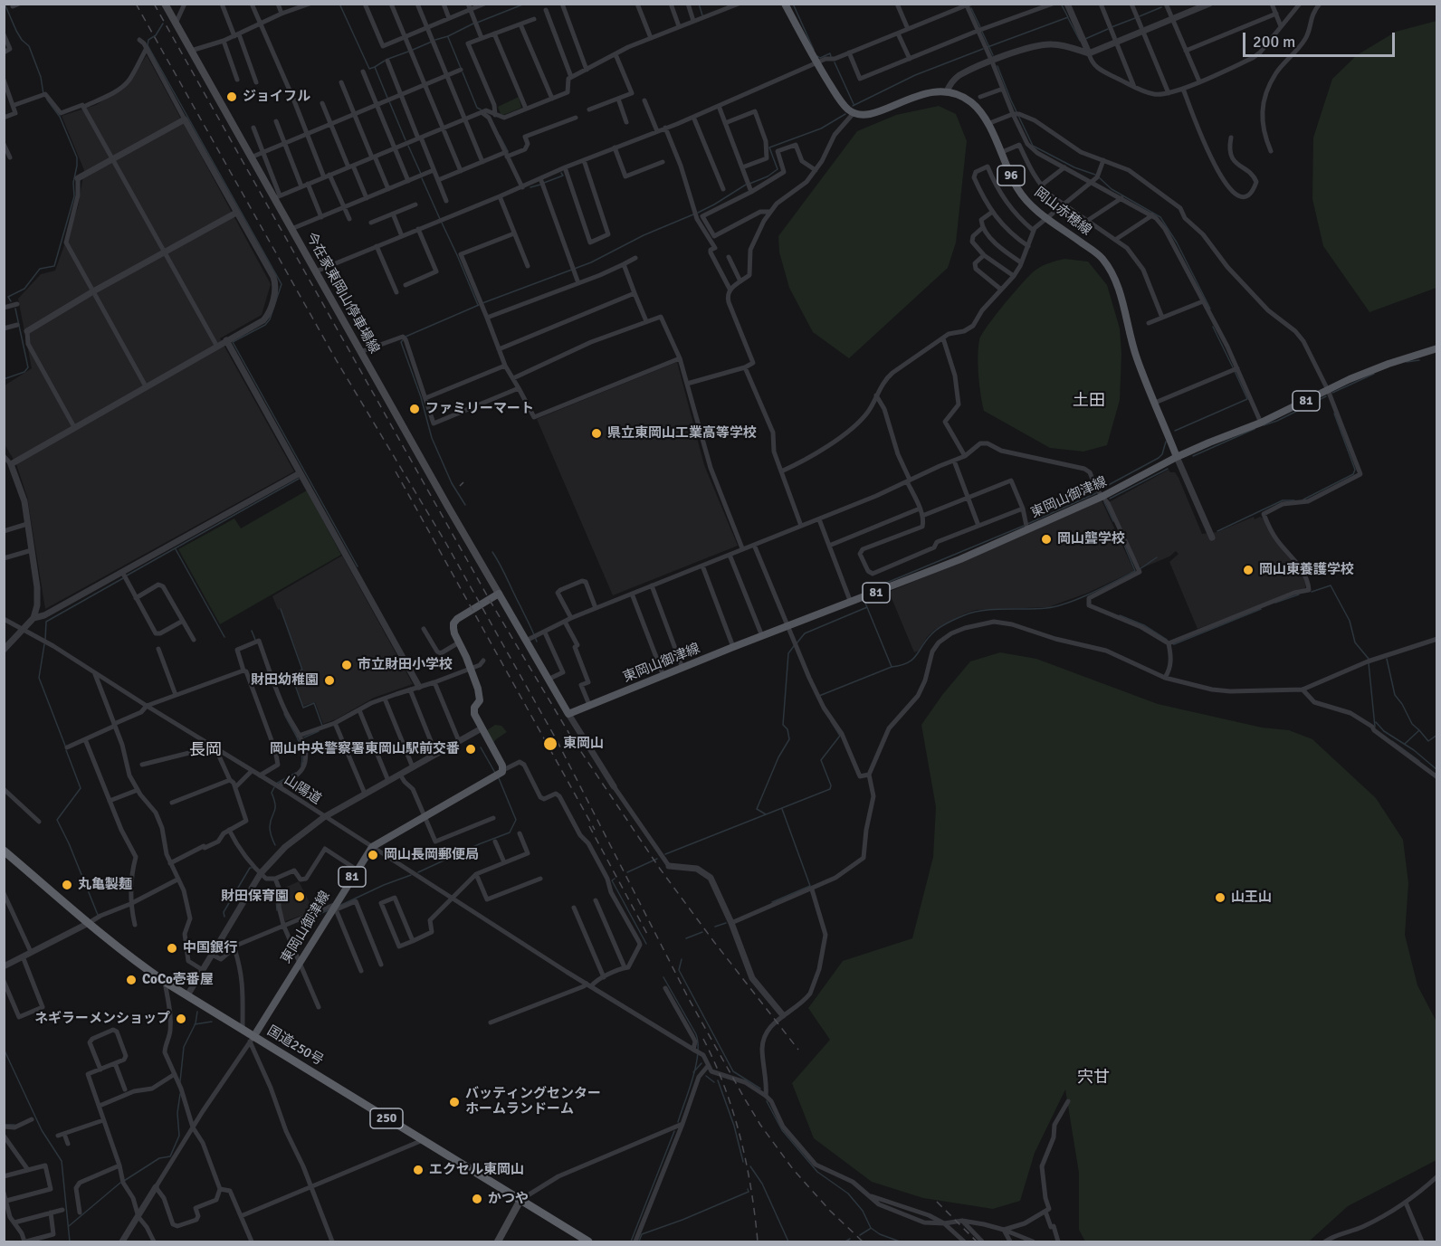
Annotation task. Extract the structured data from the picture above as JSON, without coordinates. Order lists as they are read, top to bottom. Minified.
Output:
{"streets":{"highway":["国道250号","250"],"main road":["96","岡山赤穂線","今在家東岡山停車場線","81","東岡山御津線"],"street":["山陽道"]},"crossings":[["岡山赤穂線","東岡山御津線"],["東岡山御津線","山陽道"],["東岡山御津線","国道250号"]],"districts":["土田","長岡","宍甘"],"places":["ジョイフル","ファミリーマート","県立東岡山工業高等学校","岡山聾学校","岡山東養護学校","市立財田小学校","財田幼稚園","東岡山","岡山中央警察署東岡山駅前交番","岡山長岡郵便局","丸亀製麺","財田保育園","山王山","中国銀行","CoCo壱番屋","ネギラーメンショップ","バッティングセンター ホームランドーム","エクセル東岡山","かつや"],"scale_bar":"200 m"}
